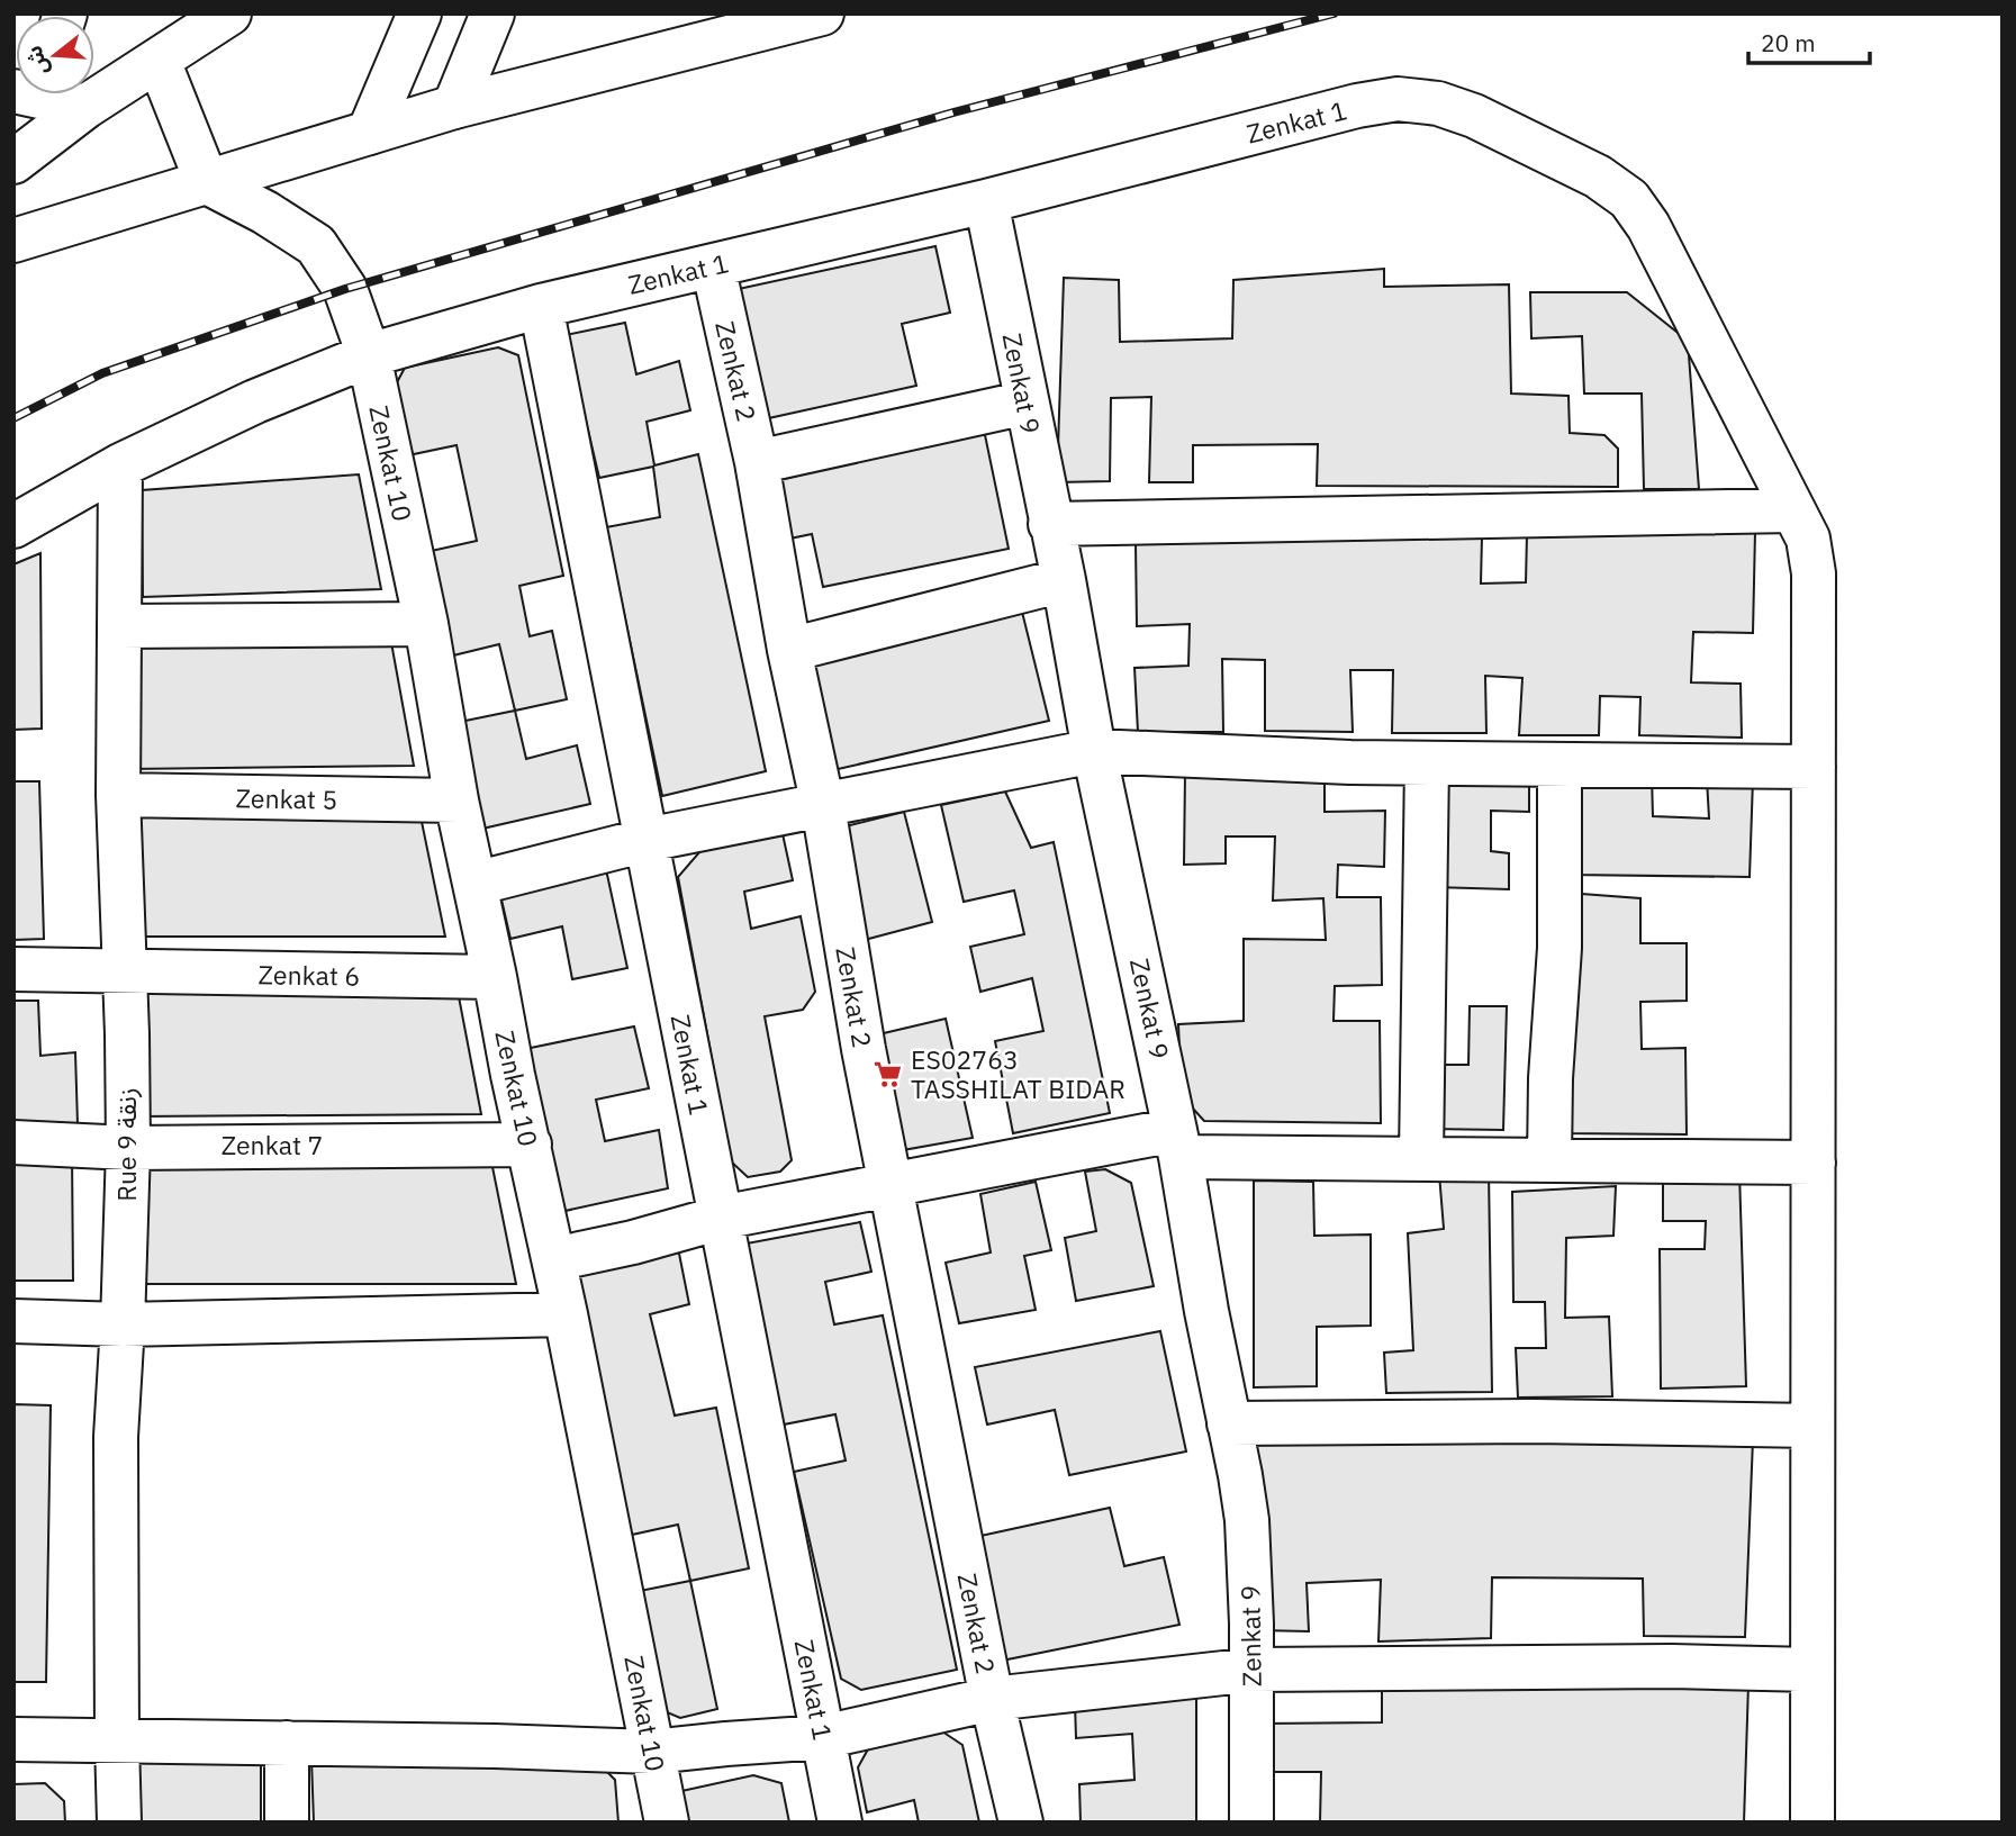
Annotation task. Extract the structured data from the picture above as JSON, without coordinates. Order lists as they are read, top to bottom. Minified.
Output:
{"streets":{"street":["Zenkat 1","Zenkat 2","Zenkat 9","Zenkat 10","Zenkat 5","Zenkat 6","Rue 9 زنقة","Zenkat 7"]},"crossings":[["Zenkat 1","Zenkat 2"],["Zenkat 1","Zenkat 9"],["Zenkat 1","Zenkat 10"],["Zenkat 1","Rue 9 زنقة"],["Zenkat 10","Zenkat 5"],["Zenkat 10","Zenkat 6"],["Zenkat 10","Zenkat 7"],["Zenkat 5","Rue 9 زنقة"],["Zenkat 6","Rue 9 زنقة"],["Rue 9 زنقة","Zenkat 7"]],"places":{"supermarket":["ES02763 TASSHILAT BIDAR"]},"scale_bar":"20 m","north":"left"}
